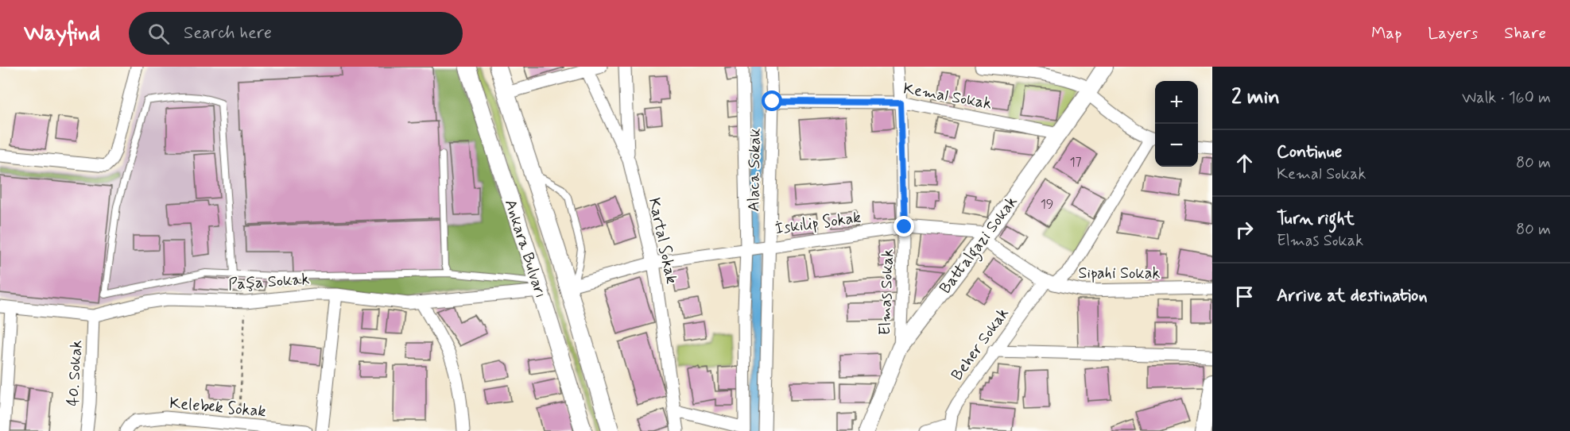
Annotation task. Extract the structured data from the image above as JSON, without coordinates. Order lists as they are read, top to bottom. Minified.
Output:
{"streets":{"main road":["Ankara Bulvarı"],"street":["Kemal Sokak","Alaca Sokak","İskilip Sokak","Kartal Sokak","Battalgazi Sokak","Sipahi Sokak","Paşa Sokak","Elmas Sokak","Beher Sokak","40. Sokak","Kelebek Sokak"]},"crossings":[["Kemal Sokak","Alaca Sokak"],["Kemal Sokak","Battalgazi Sokak"],["Kemal Sokak","Elmas Sokak"],["Alaca Sokak","İskilip Sokak"],["İskilip Sokak","Kartal Sokak"],["İskilip Sokak","Battalgazi Sokak"],["İskilip Sokak","Sipahi Sokak"],["İskilip Sokak","Elmas Sokak"],["Battalgazi Sokak","Sipahi Sokak"],["Battalgazi Sokak","Elmas Sokak"],["Ankara Bulvarı","Paşa Sokak"],["Sipahi Sokak","Beher Sokak"],["Paşa Sokak","40. Sokak"]],"house_numbers":["17","19"],"page":{"header":"Wayfind","search":"Search here","nav":["Map","Layers","Share"],"heading":["2 min","Walk · 160 m"],"map_buttons":["+","−"],"list":[["Continue","Kemal Sokak","80 m"],["Turn right","Elmas Sokak","80 m"],"Arrive at destination"]}}
